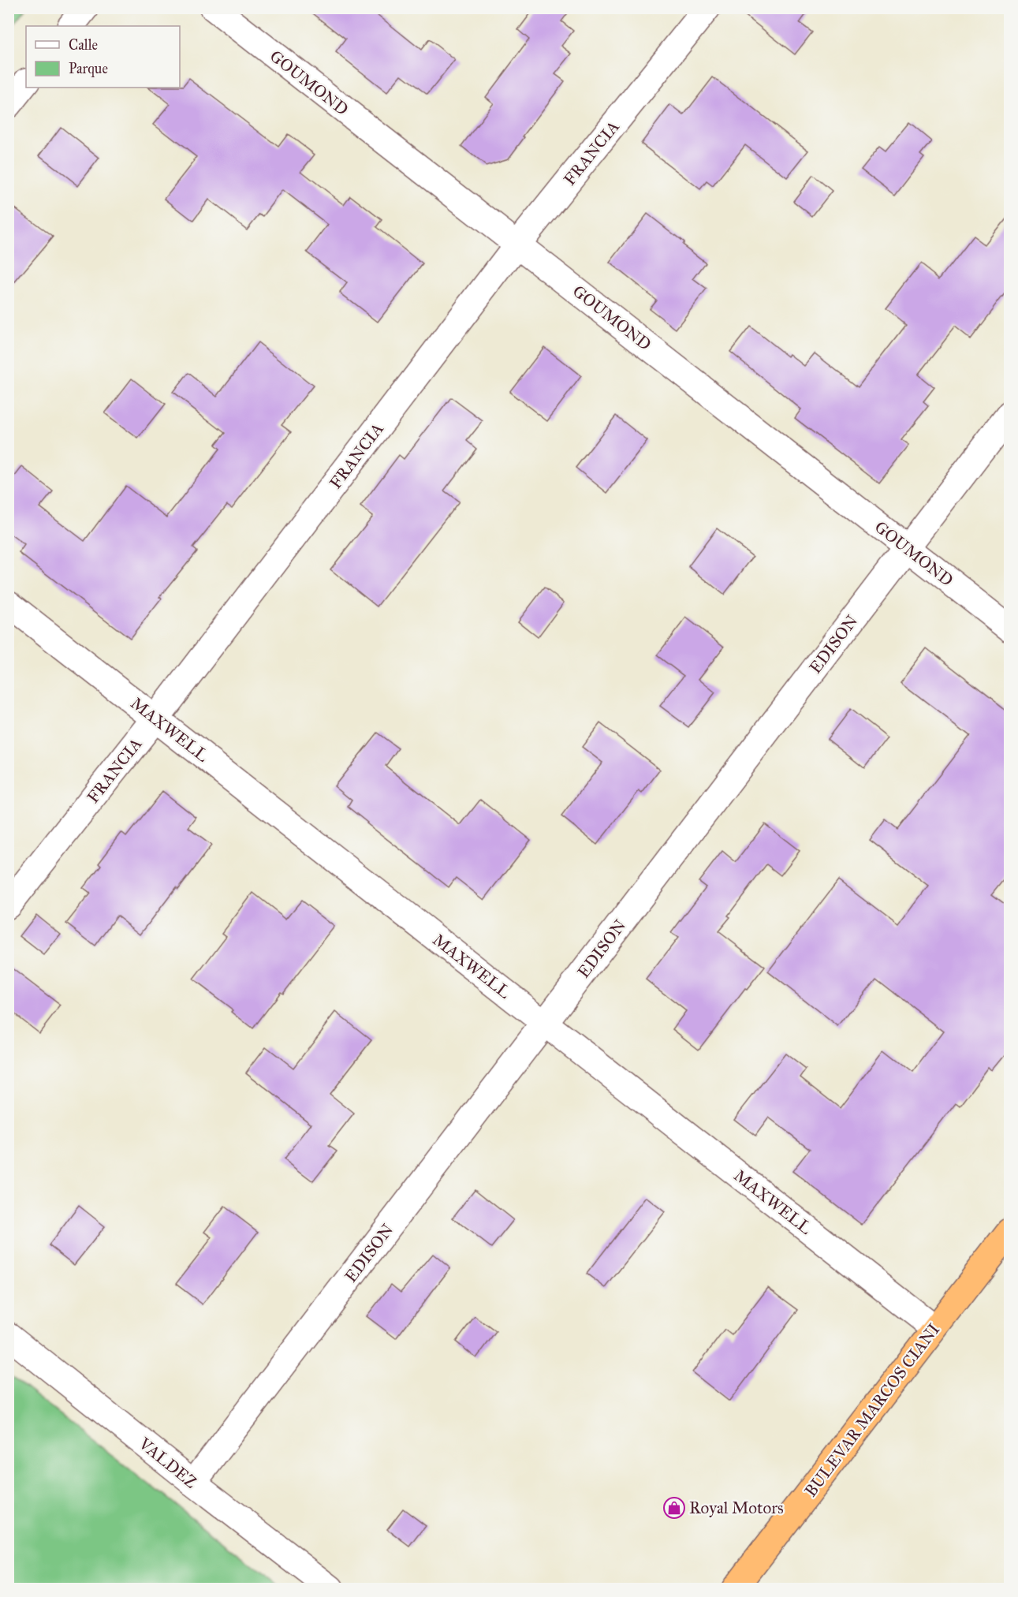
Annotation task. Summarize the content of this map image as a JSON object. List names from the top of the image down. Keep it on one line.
{"streets":{"highway":["BULEVAR MARCOS CIANI"],"street":["GOUMOND","FRANCIA","EDISON","MAXWELL","VALDEZ"]},"crossings":[["GOUMOND","FRANCIA"],["GOUMOND","EDISON"],["FRANCIA","MAXWELL"],["EDISON","MAXWELL"],["EDISON","VALDEZ"],["MAXWELL","BULEVAR MARCOS CIANI"]],"places":{"shop":["Royal Motors"]},"legend":["Calle","Parque"]}
